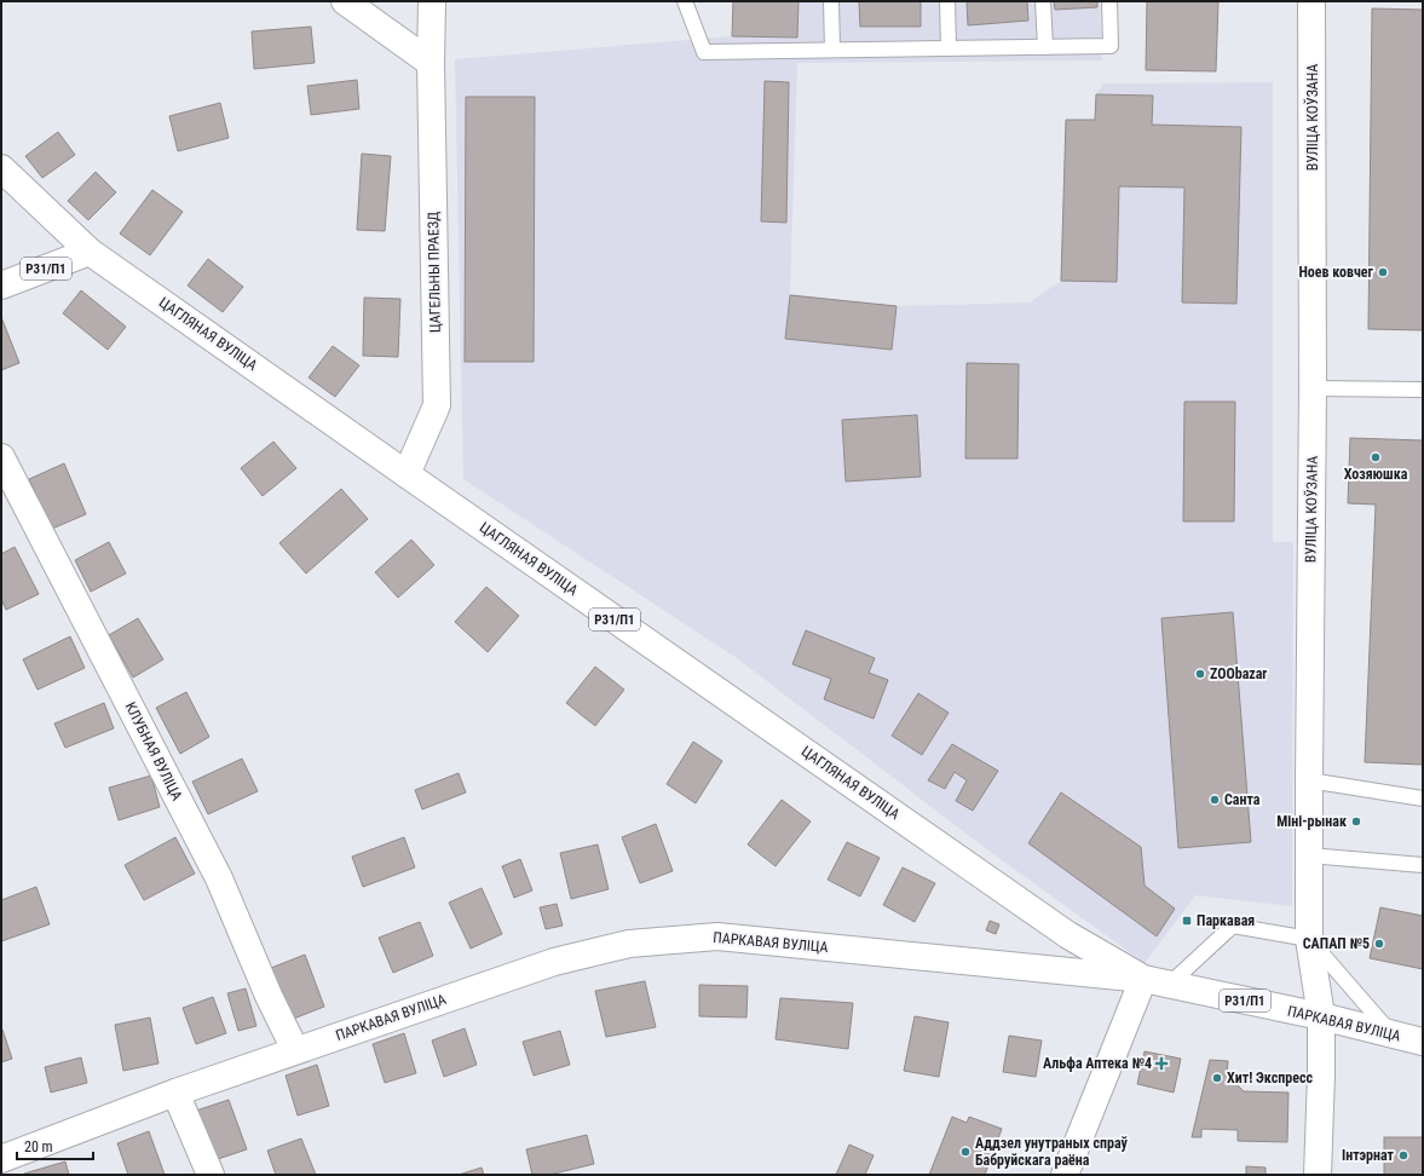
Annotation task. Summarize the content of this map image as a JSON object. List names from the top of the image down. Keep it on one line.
{"streets":{"street":["ВУЛІЦА КОЎЗАНА","Р31/П1","ЦАГЕЛЬНЫ ПРАЕЗД","ЦАГЛЯНАЯ ВУЛІЦА","КЛУБНАЯ ВУЛІЦА","ПАРКАВАЯ ВУЛІЦА"]},"crossings":[["ВУЛІЦА КОЎЗАНА","ПАРКАВАЯ ВУЛІЦА"],["Р31/П1","ЦАГЛЯНАЯ ВУЛІЦА"],["ЦАГЕЛЬНЫ ПРАЕЗД","ЦАГЛЯНАЯ ВУЛІЦА"],["ЦАГЛЯНАЯ ВУЛІЦА","ПАРКАВАЯ ВУЛІЦА"],["КЛУБНАЯ ВУЛІЦА","ПАРКАВАЯ ВУЛІЦА"]],"places":{"other":["Ноев ковчег","Хозяюшка","ZOObazar","Санта","Міні-рынак","САПАП №5","Хит! Экспресс","Аддзел унутраных спраў Бабруйскага раёна","Інтэрнат"],"transit":["Паркавая"],"health":["Альфа Аптека №4"]},"scale_bar":"20 m"}
